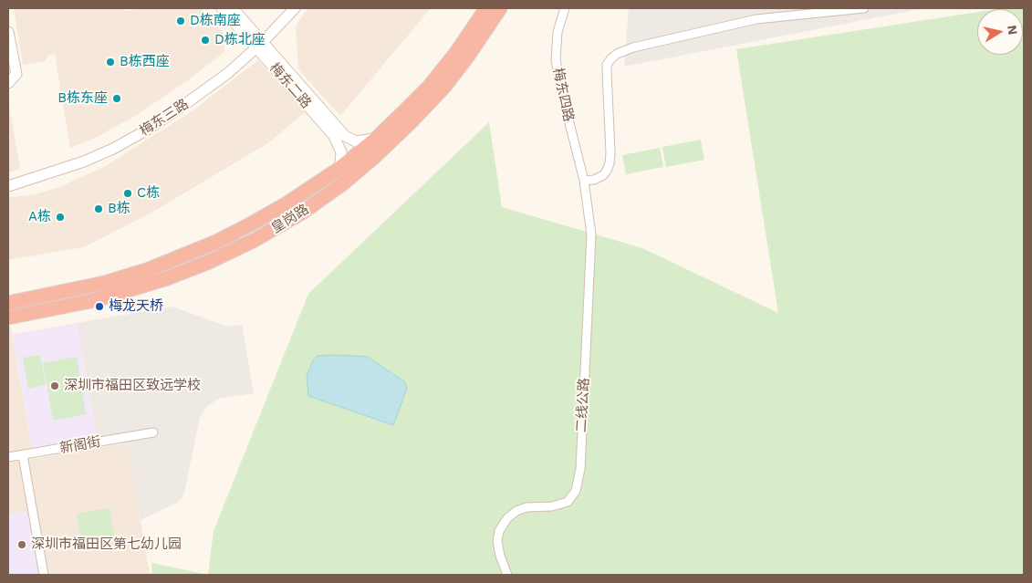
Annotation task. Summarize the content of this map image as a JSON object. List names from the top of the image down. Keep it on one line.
{"streets":{"highway":["皇岗路"],"street":["梅东二路","梅东四路","梅东三路","二线公路","新阁街"]},"crossings":[["梅东二路","梅东三路"],["梅东二路","皇岗路"],["梅东四路","二线公路"]],"places":["D栋南座","D栋北座","B栋西座","B栋东座","C栋","B栋","A栋","梅龙天桥","深圳市福田区致远学校","深圳市福田区第七幼儿园"],"north":"right"}
